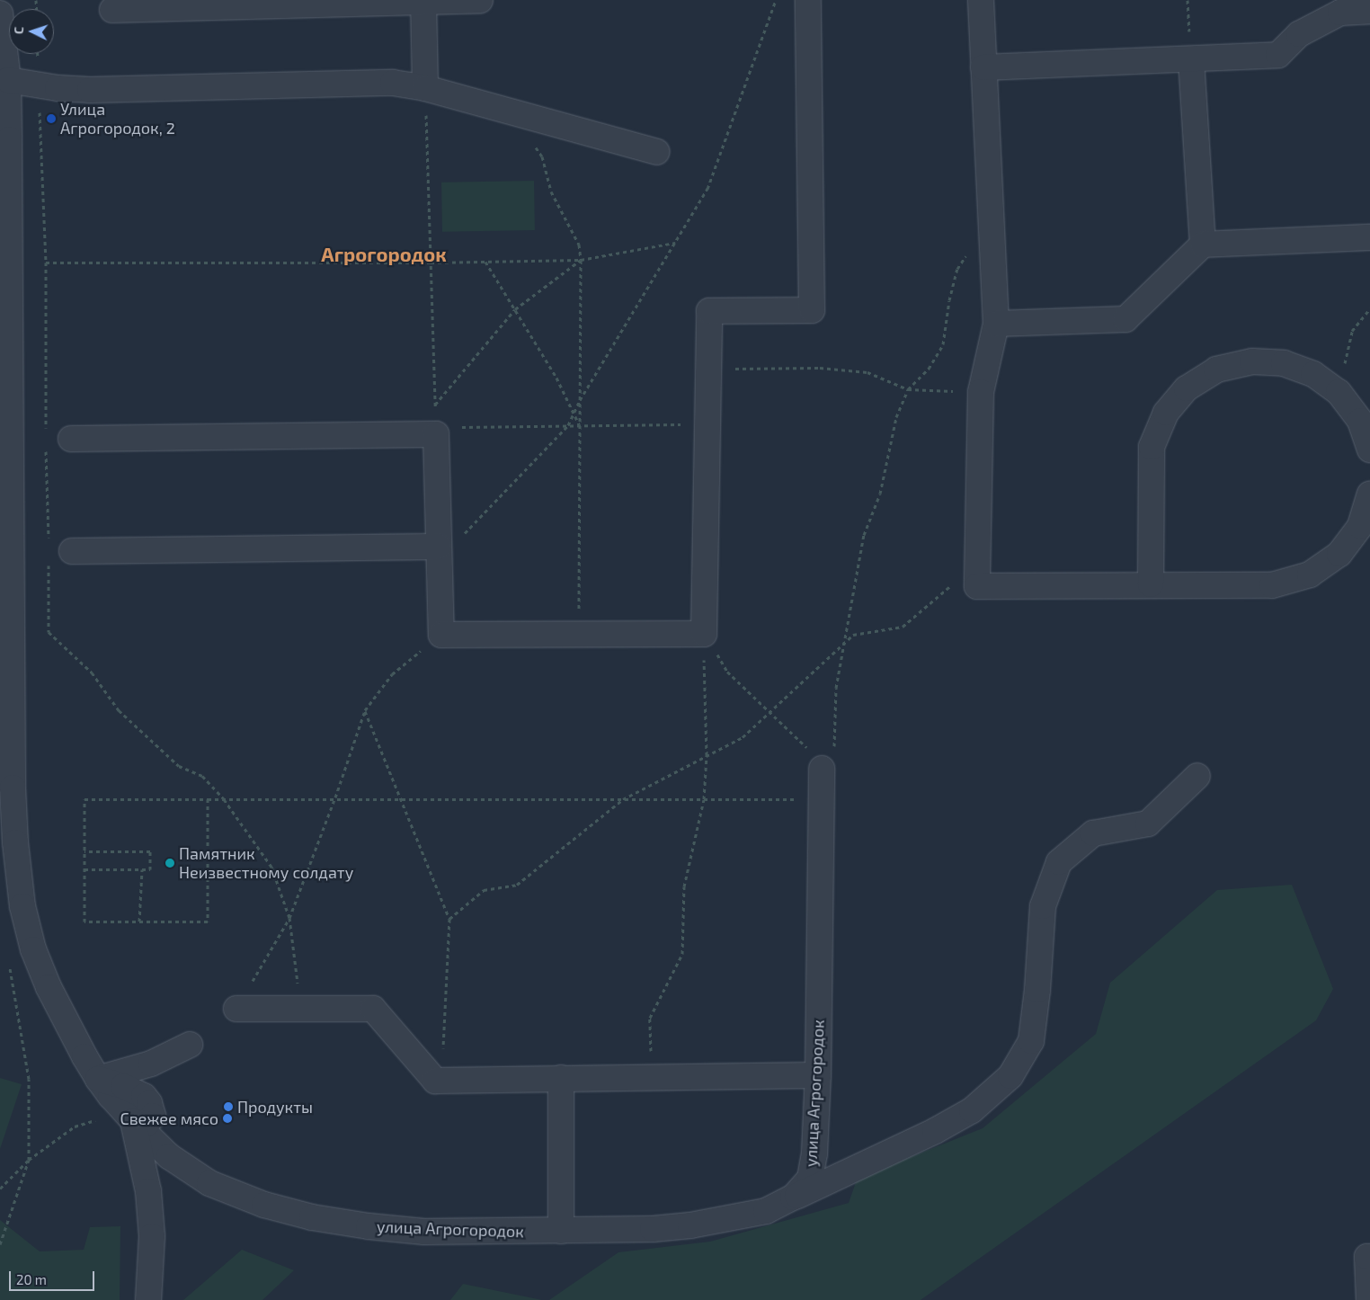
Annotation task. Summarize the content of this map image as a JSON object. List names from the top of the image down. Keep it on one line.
{"streets":{"street":["улица Агрогородок"]},"districts":["Агрогородок"],"places":["Улица Агрогородок, 2","Памятник Неизвестному солдату","Продукты","Свежее мясо"],"scale_bar":"20 m","north":"left"}
